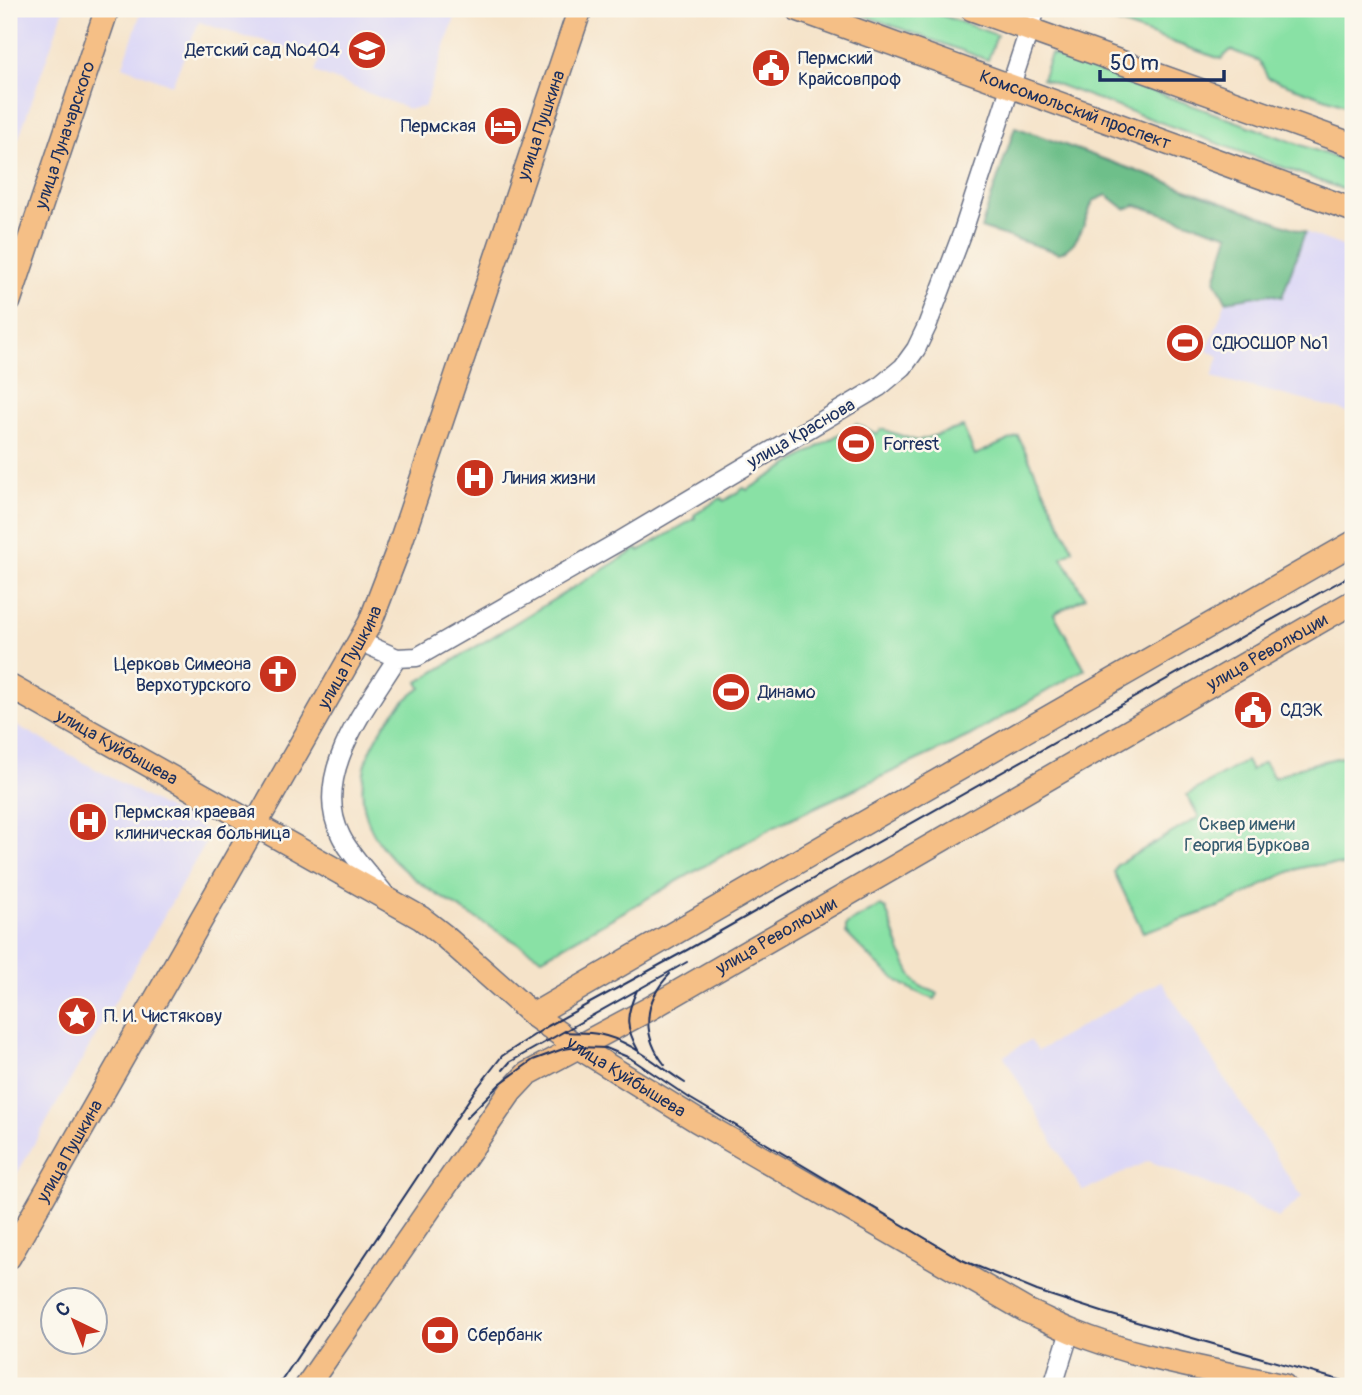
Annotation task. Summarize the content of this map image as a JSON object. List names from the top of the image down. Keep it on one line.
{"streets":{"main road":["Комсомольский проспект","улица Пушкина","улица Луначарского","улица Революции","улица Куйбышева"],"street":["улица Краснова"]},"crossings":[["Комсомольский проспект","улица Краснова"],["улица Пушкина","улица Куйбышева"],["улица Революции","улица Куйбышева"]],"parks":["Сквер имени Георгия Буркова"],"places":{"school or university":["Детский сад №404"],"public building":["Пермский Крайсовпроф","СДЭК"],"hotel":["Пермская"],"sports":["СДЮСШОР №1","Forrest","Динамо"],"hospital":["Линия жизни","Пермская краевая клиническая больница"],"church":["Церковь Симеона Верхотурского"],"place":["П. И. Чистякову"],"bank":["Сбербанк"]},"scale_bar":"50 m","north":"top left"}
